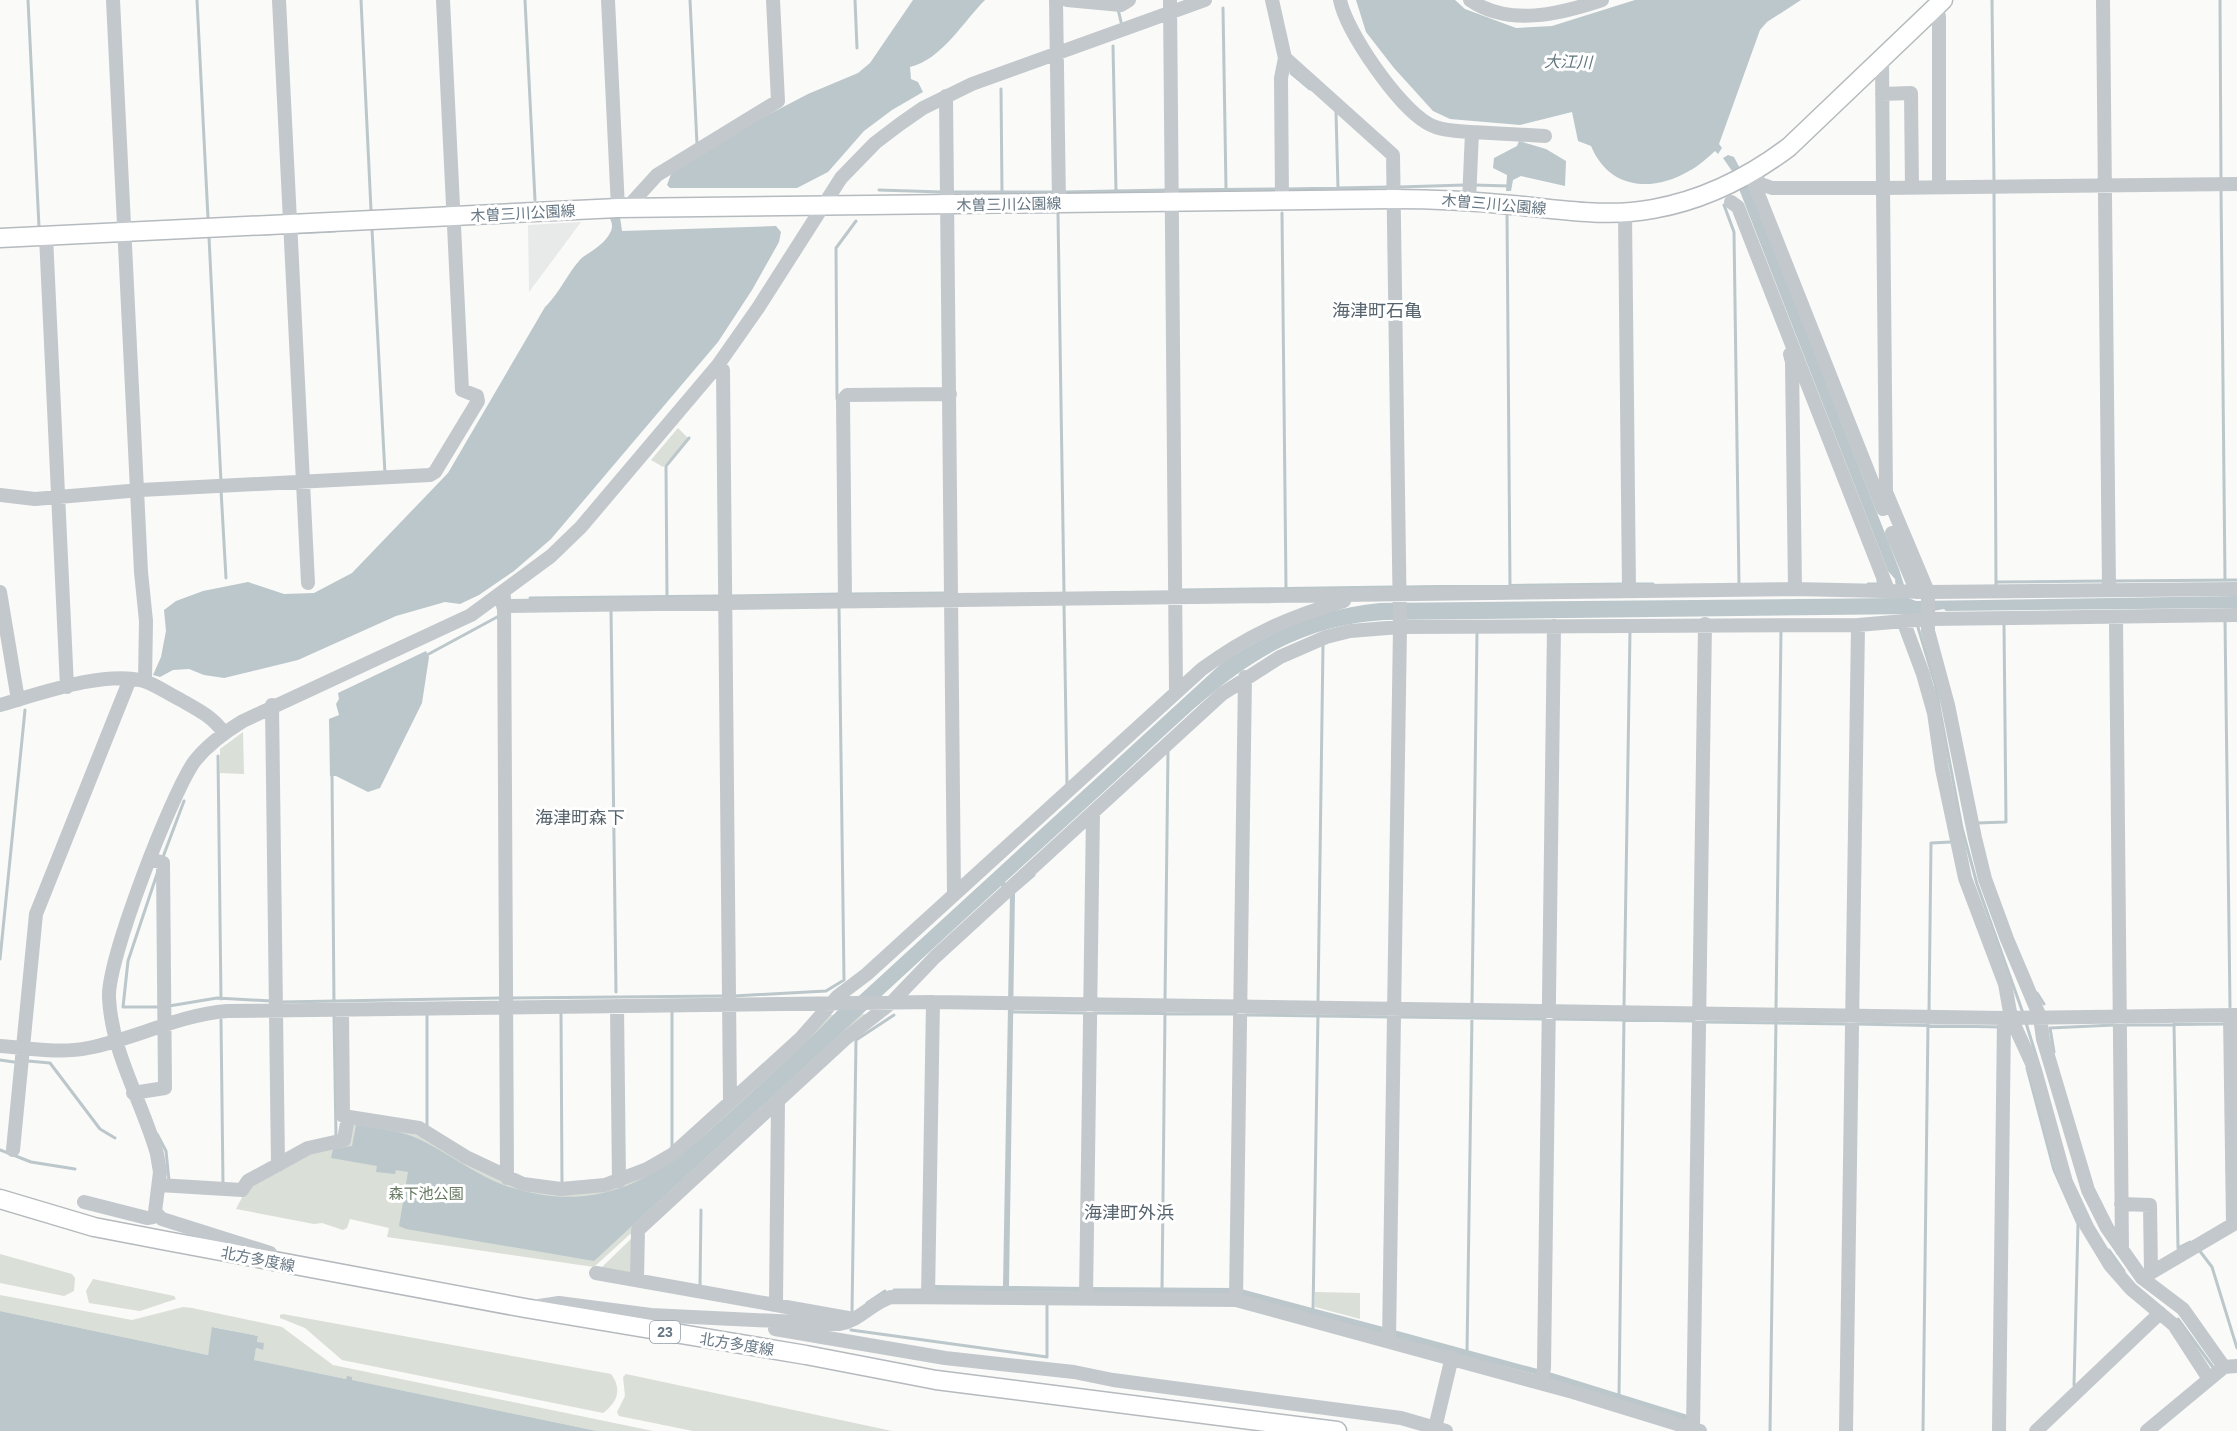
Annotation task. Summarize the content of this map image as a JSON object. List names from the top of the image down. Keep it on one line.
{"streets":{"main road":["木曽三川公園線","北方多度線","23"]},"districts":["海津町石亀","海津町森下","海津町外浜"],"water":["大江川"],"parks":["森下池公園"]}
